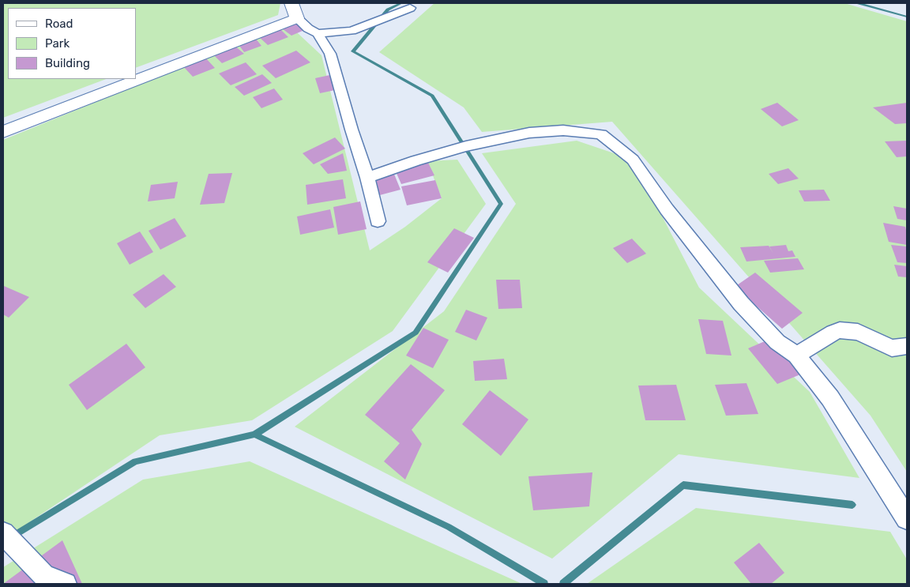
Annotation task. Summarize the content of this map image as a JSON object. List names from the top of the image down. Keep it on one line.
{"legend":["Road","Park","Building"]}
